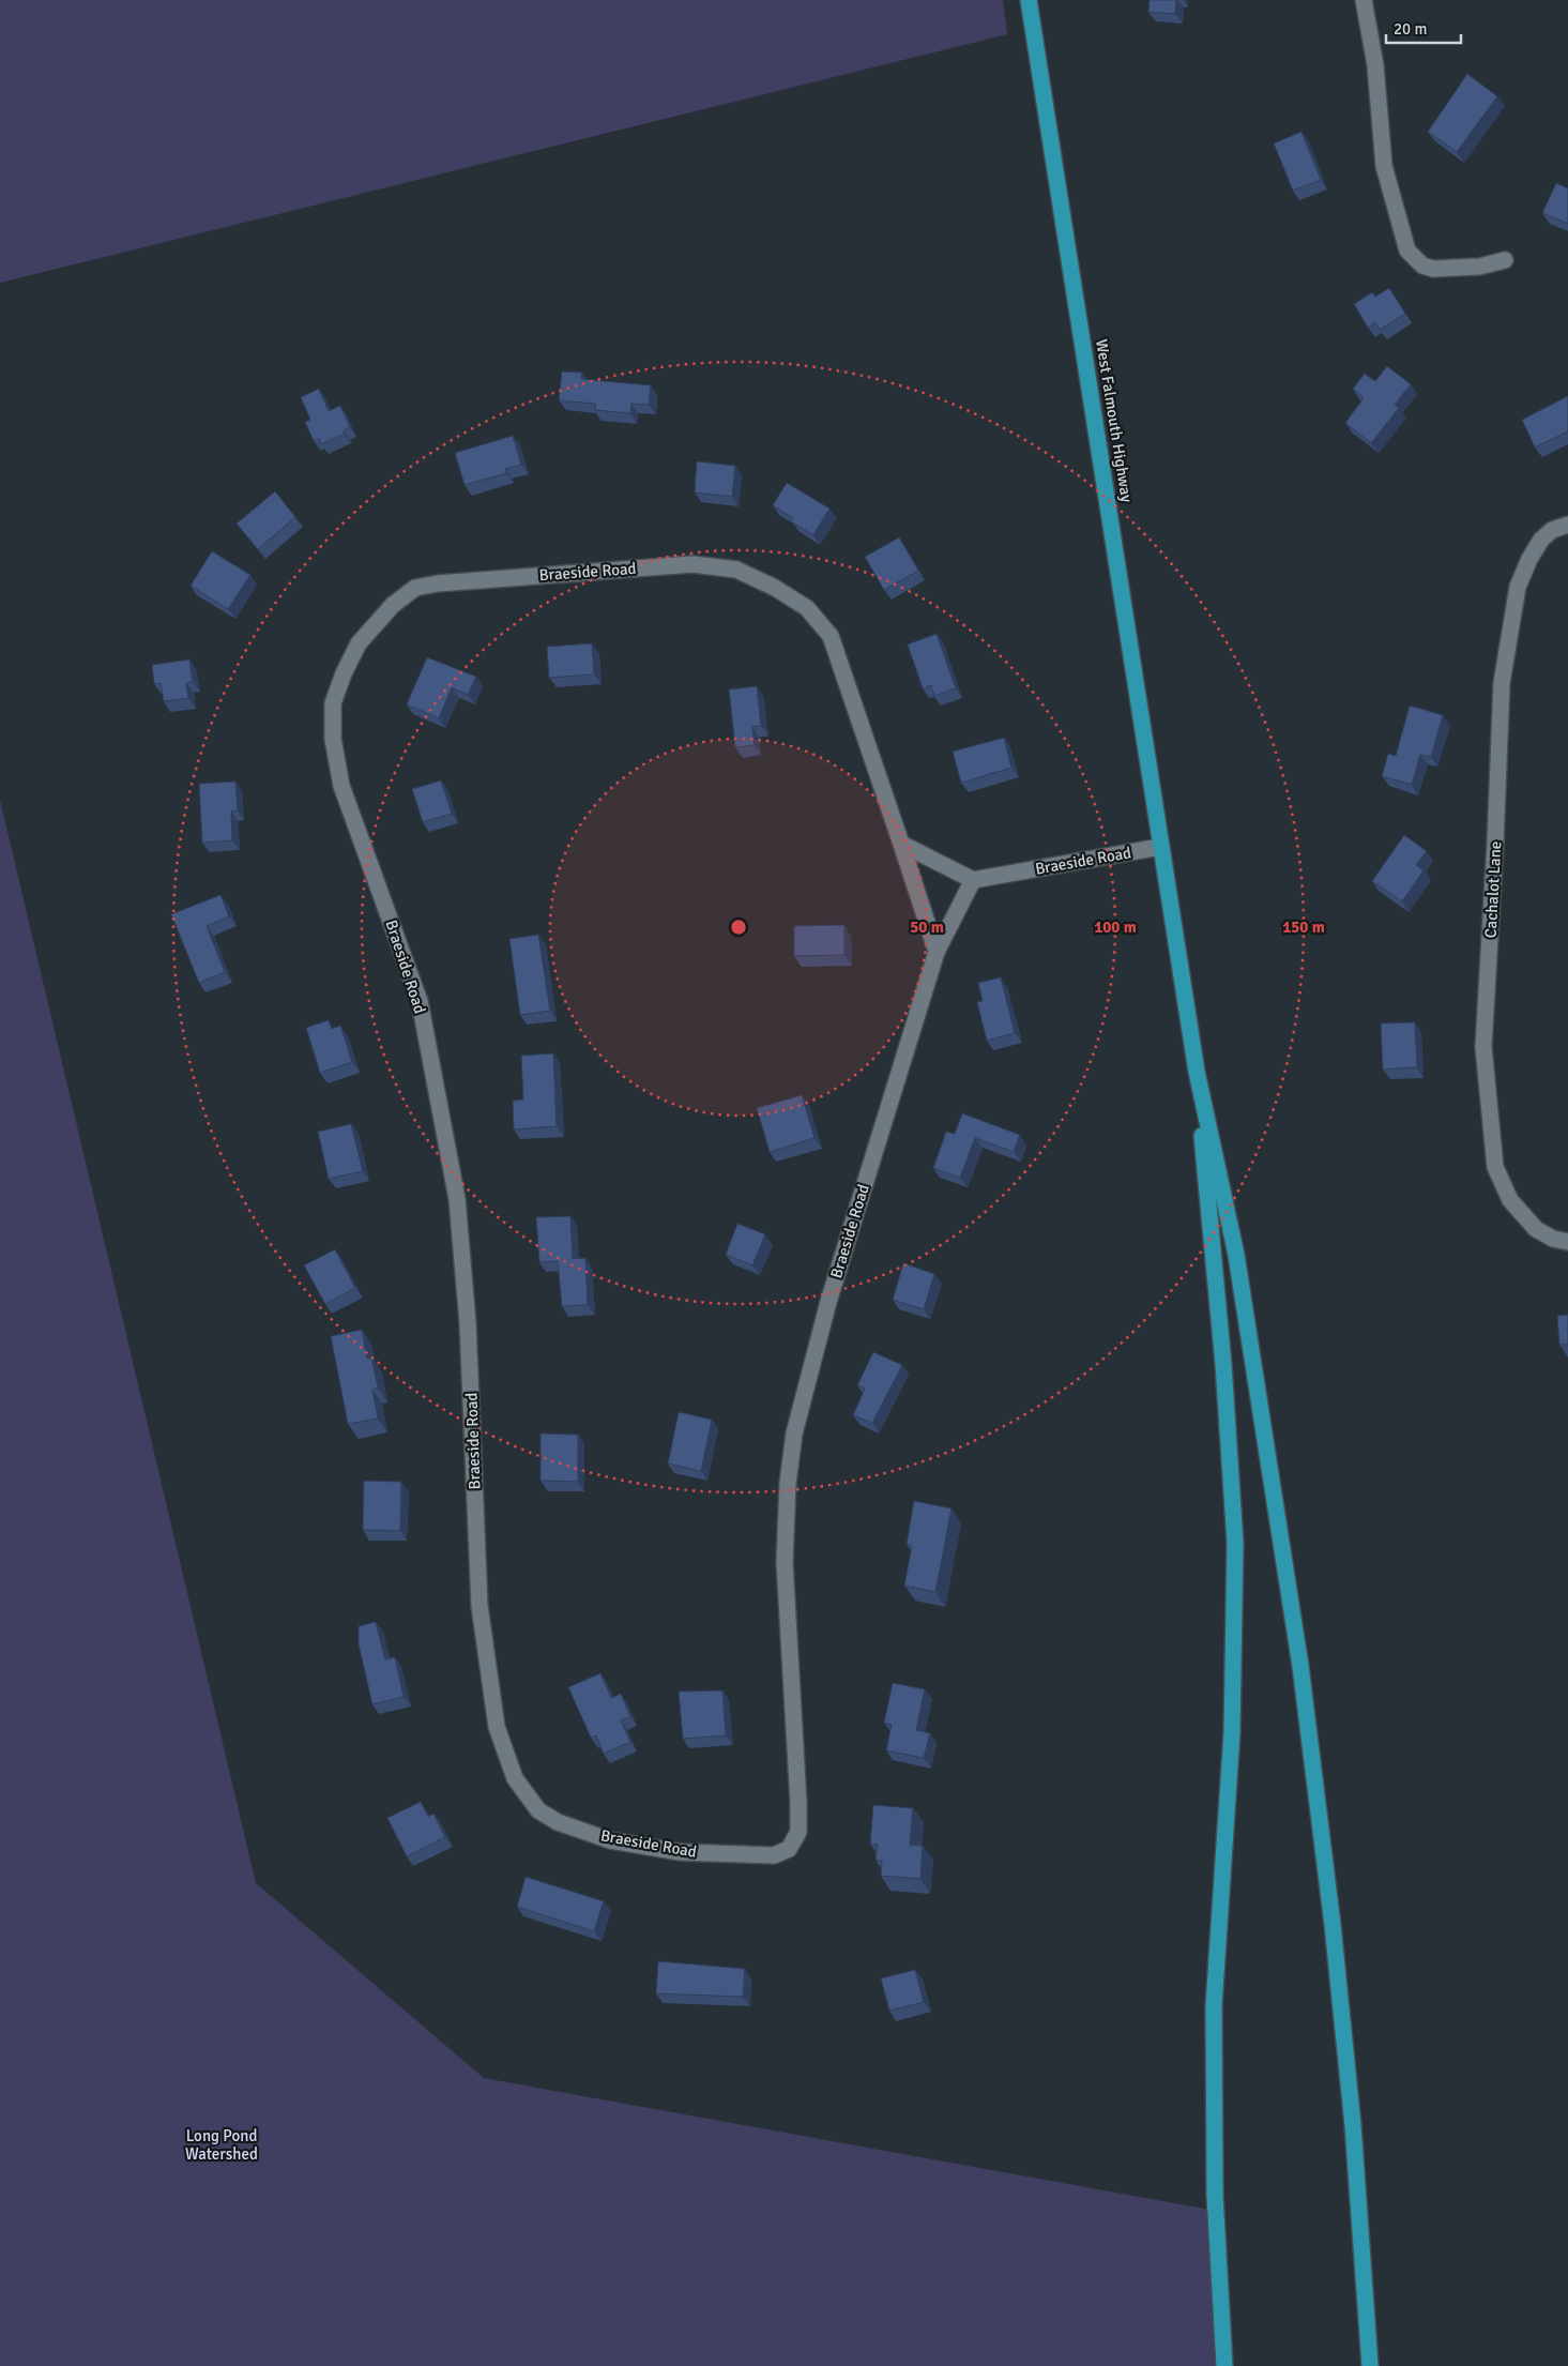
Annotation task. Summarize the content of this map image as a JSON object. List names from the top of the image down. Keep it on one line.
{"streets":{"highway":["West Falmouth Highway"],"street":["Braeside Road","Cachalot Lane"]},"crossings":[["West Falmouth Highway","Braeside Road"]],"parks":["Long Pond Watershed"],"scale_bar":"20 m","rings":["50 m","100 m","150 m"]}
